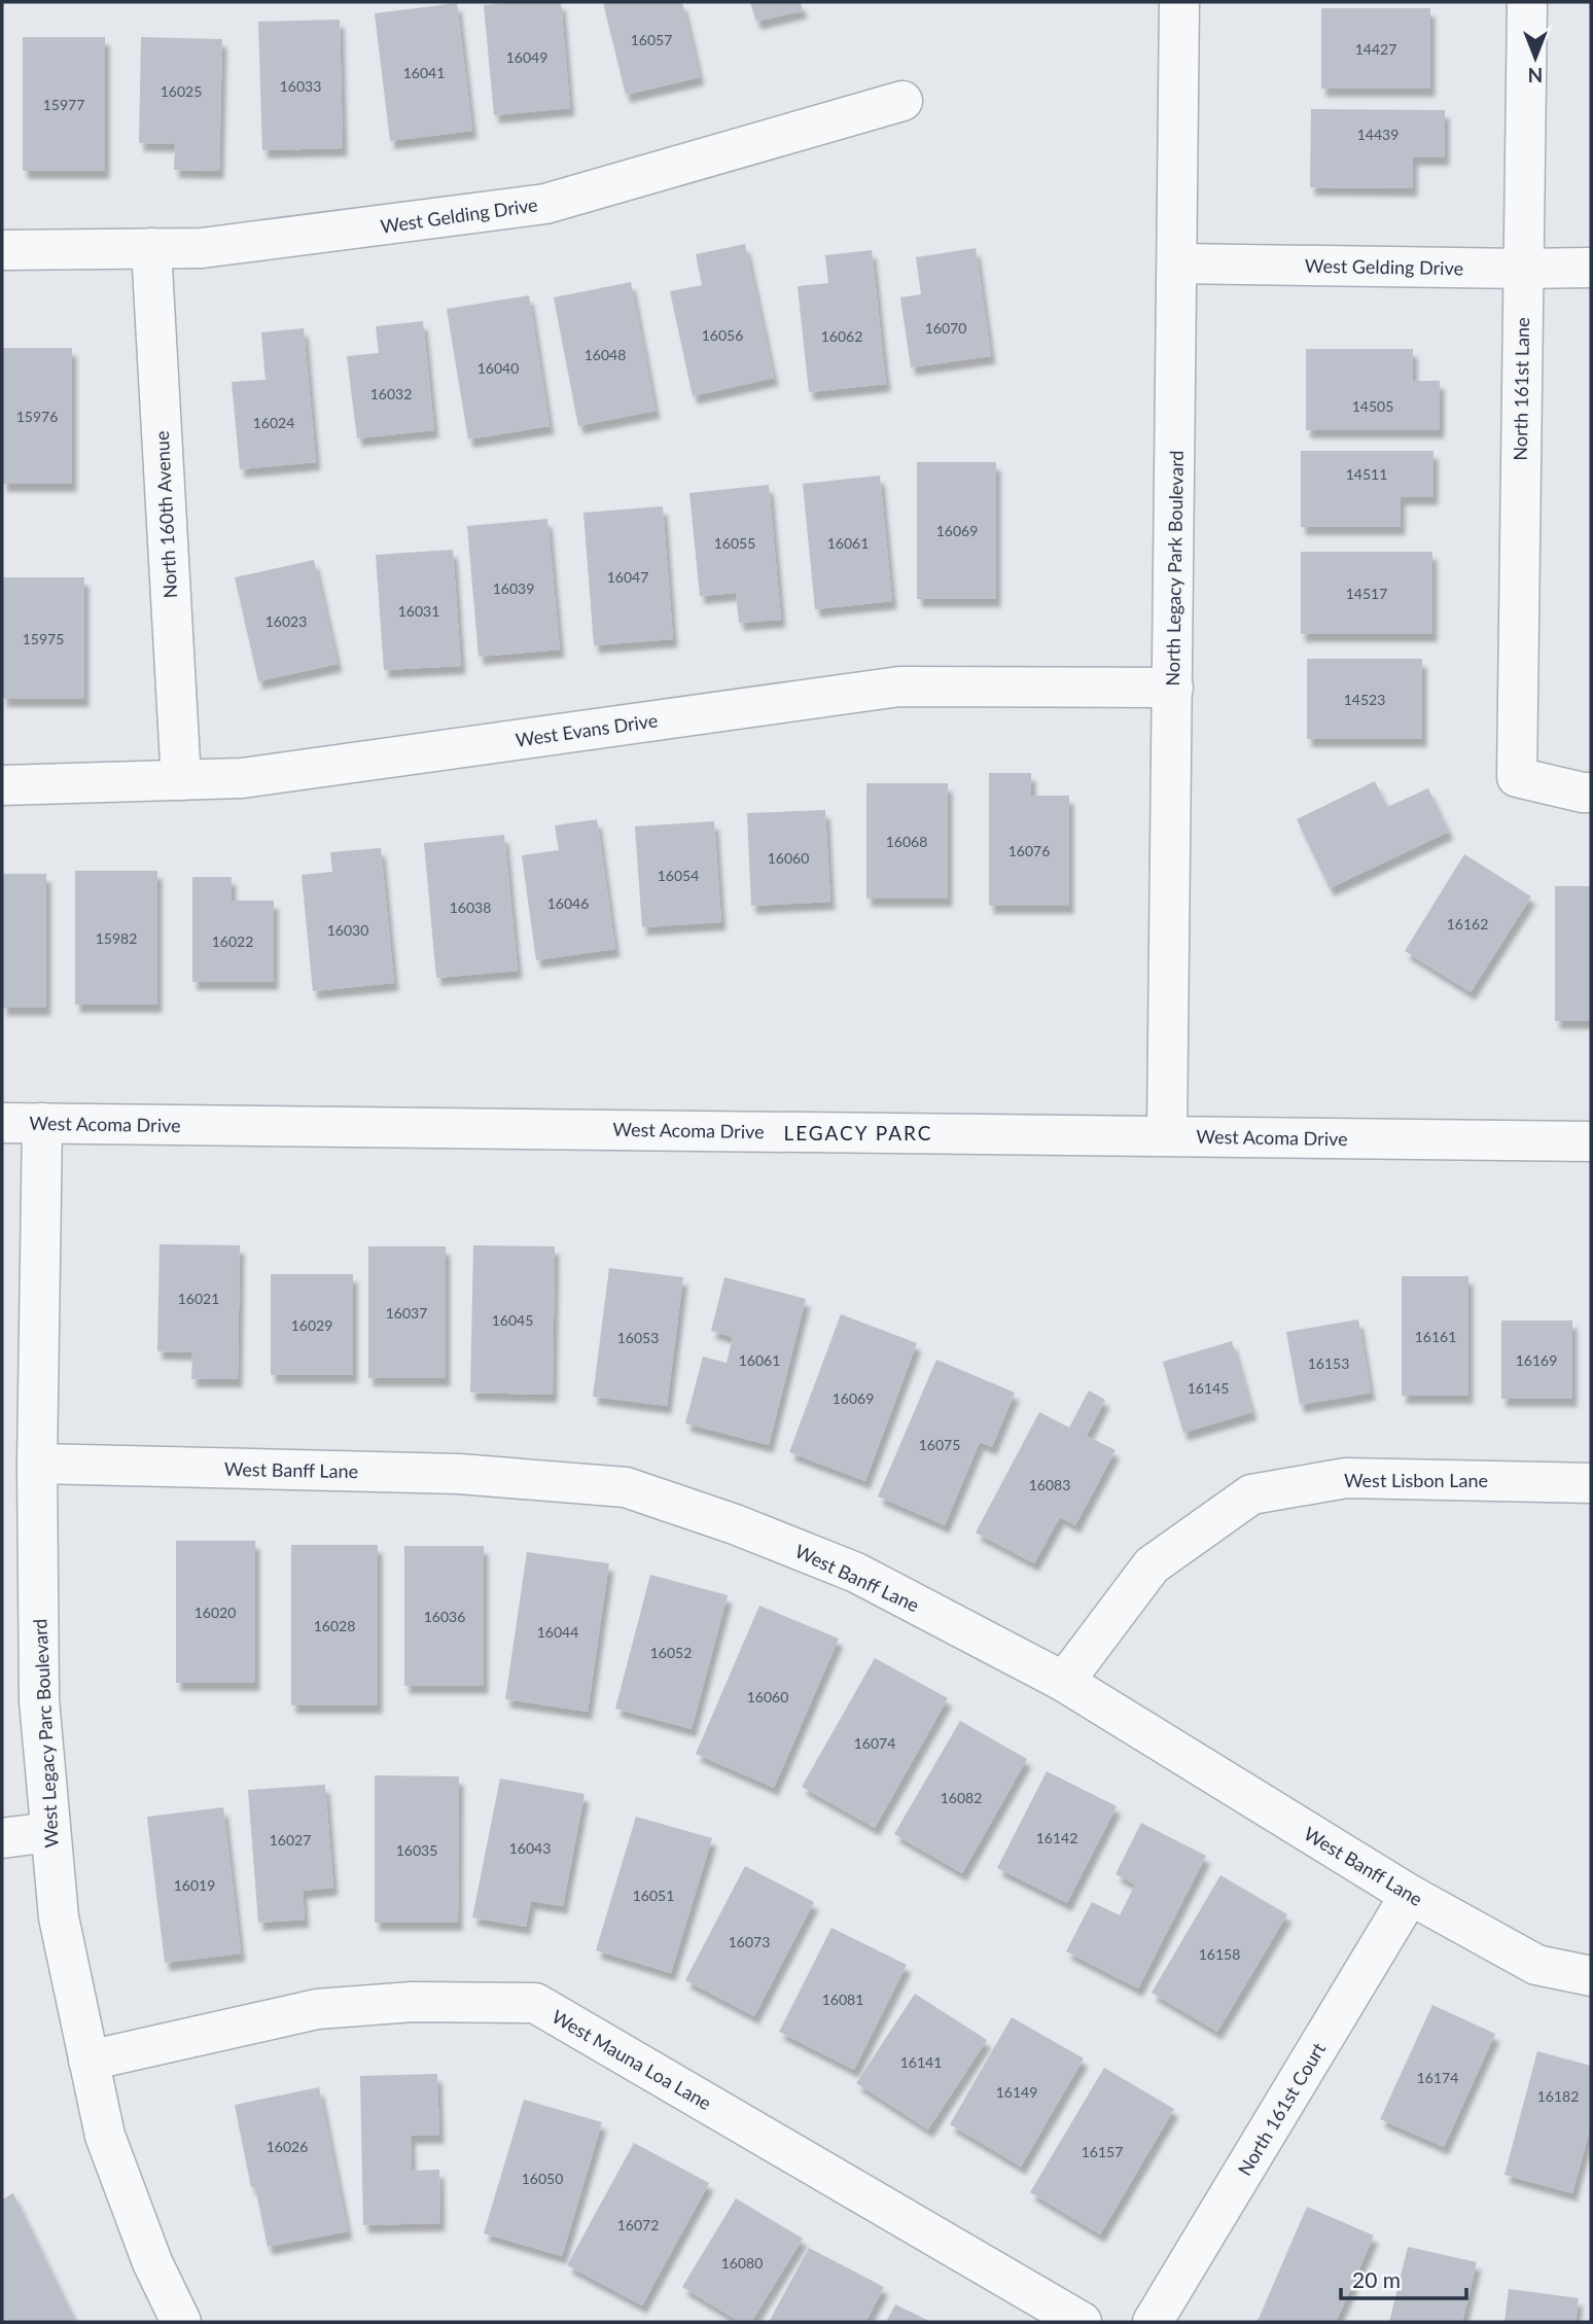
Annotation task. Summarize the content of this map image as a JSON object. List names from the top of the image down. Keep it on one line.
{"streets":{"street":["West Gelding Drive","North 161st Lane","North 160th Avenue","North Legacy Park Boulevard","West Evans Drive","West Acoma Drive","West Banff Lane","West Lisbon Lane","West Legacy Parc Boulevard","West Mauna Loa Lane","North 161st Court"]},"crossings":[["West Gelding Drive","North 161st Lane"],["West Gelding Drive","North 160th Avenue"],["West Gelding Drive","North Legacy Park Boulevard"],["North 160th Avenue","West Evans Drive"],["North Legacy Park Boulevard","West Evans Drive"],["North Legacy Park Boulevard","West Acoma Drive"],["West Acoma Drive","West Legacy Parc Boulevard"],["West Banff Lane","West Lisbon Lane"],["West Banff Lane","West Legacy Parc Boulevard"],["West Banff Lane","North 161st Court"],["West Legacy Parc Boulevard","West Mauna Loa Lane"]],"districts":["LEGACY PARC"],"house_numbers":["16057","14427","16049","16041","16033","16025","15977","14439","16070","16056","16062","16048","16040","16032","14505","15976","16024","14511","16069","16055","16061","16047","16039","14517","16031","16023","15975","14523","16068","16076","16060","16054","16046","16038","16162","16030","15982","16022","16021","16037","16045","16029","16161","16053","16061","16169","16153","16145","16069","16075","16083","16020","16036","16028","16044","16052","16060","16074","16082","16142","16027","16043","16035","16019","16051","16073","16158","16081","16141","16174","16149","16182","16026","16157","16050","16072","16080"],"scale_bar":"20 m","north":"bottom"}
